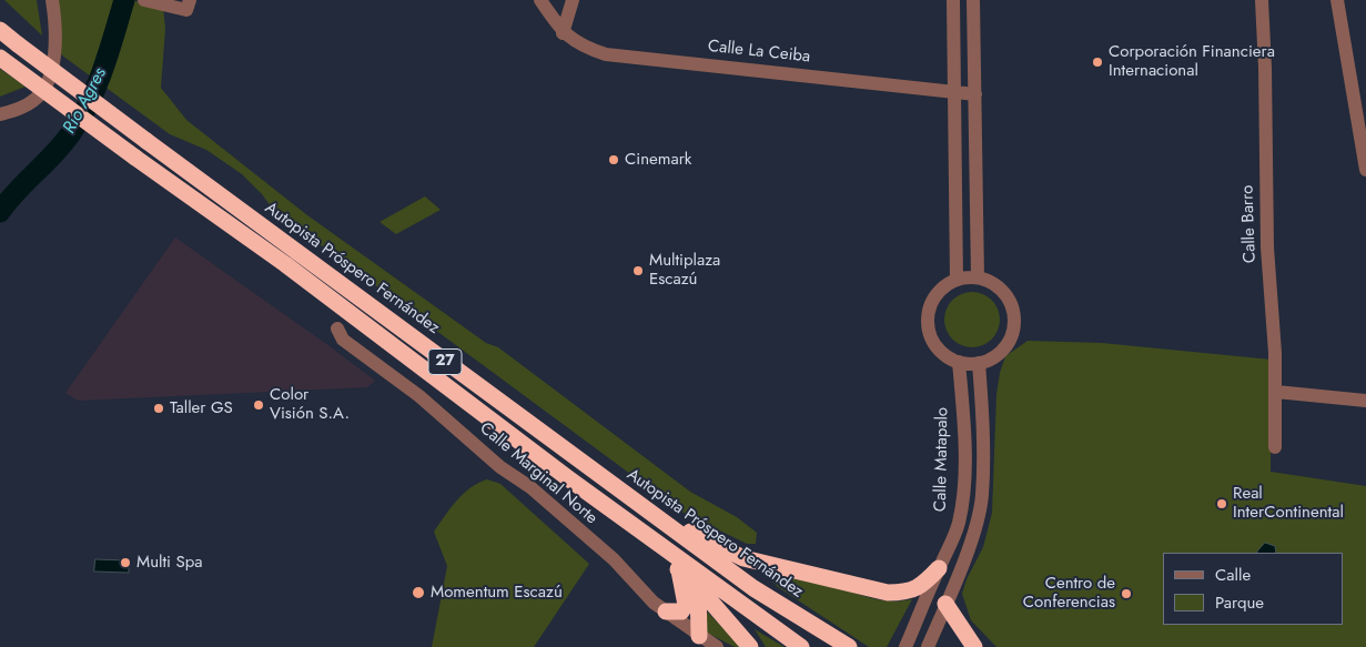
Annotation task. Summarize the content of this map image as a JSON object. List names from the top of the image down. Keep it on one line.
{"streets":{"highway":["Autopista Próspero Fernández","27"],"street":["Calle La Ceiba","Calle Barro","Calle Matapalo","Calle Marginal Norte"]},"water":["Río Agres"],"places":["Corporación Financiera Internacional","Cinemark","Multiplaza Escazú","Color Visión S.A.","Taller GS","Real InterContinental","Multi Spa","Momentum Escazú","Centro de Conferencias"],"legend":["Calle","Parque"]}
